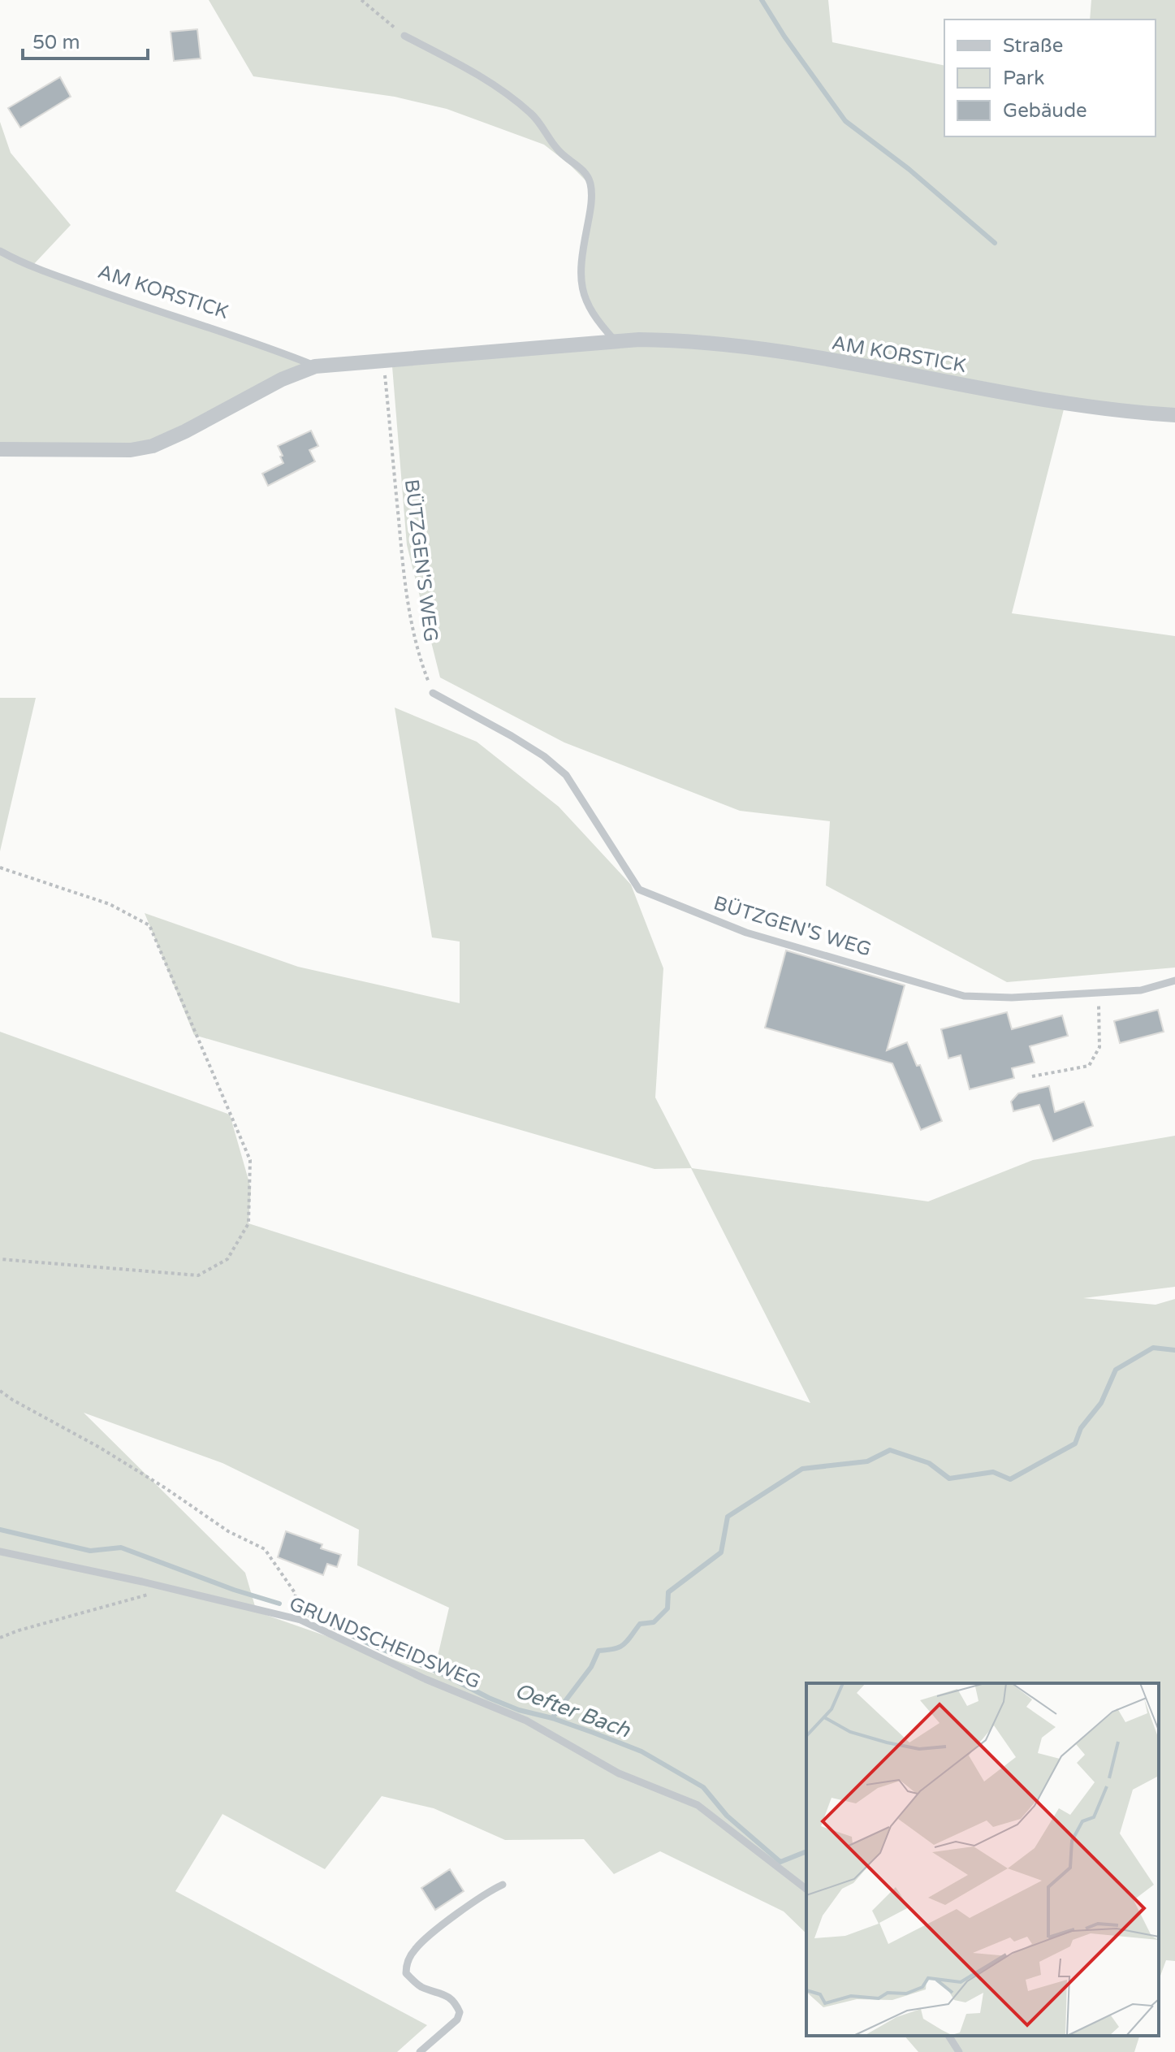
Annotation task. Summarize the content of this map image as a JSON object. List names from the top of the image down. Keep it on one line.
{"streets":{"street":["AM KORSTICK"],"lane":["BÜTZGEN'S WEG","GRUNDSCHEIDSWEG"]},"crossings":[["AM KORSTICK","BÜTZGEN'S WEG"]],"water":["Oefter Bach"],"legend":["Straße","Park","Gebäude"],"scale_bar":"50 m"}
